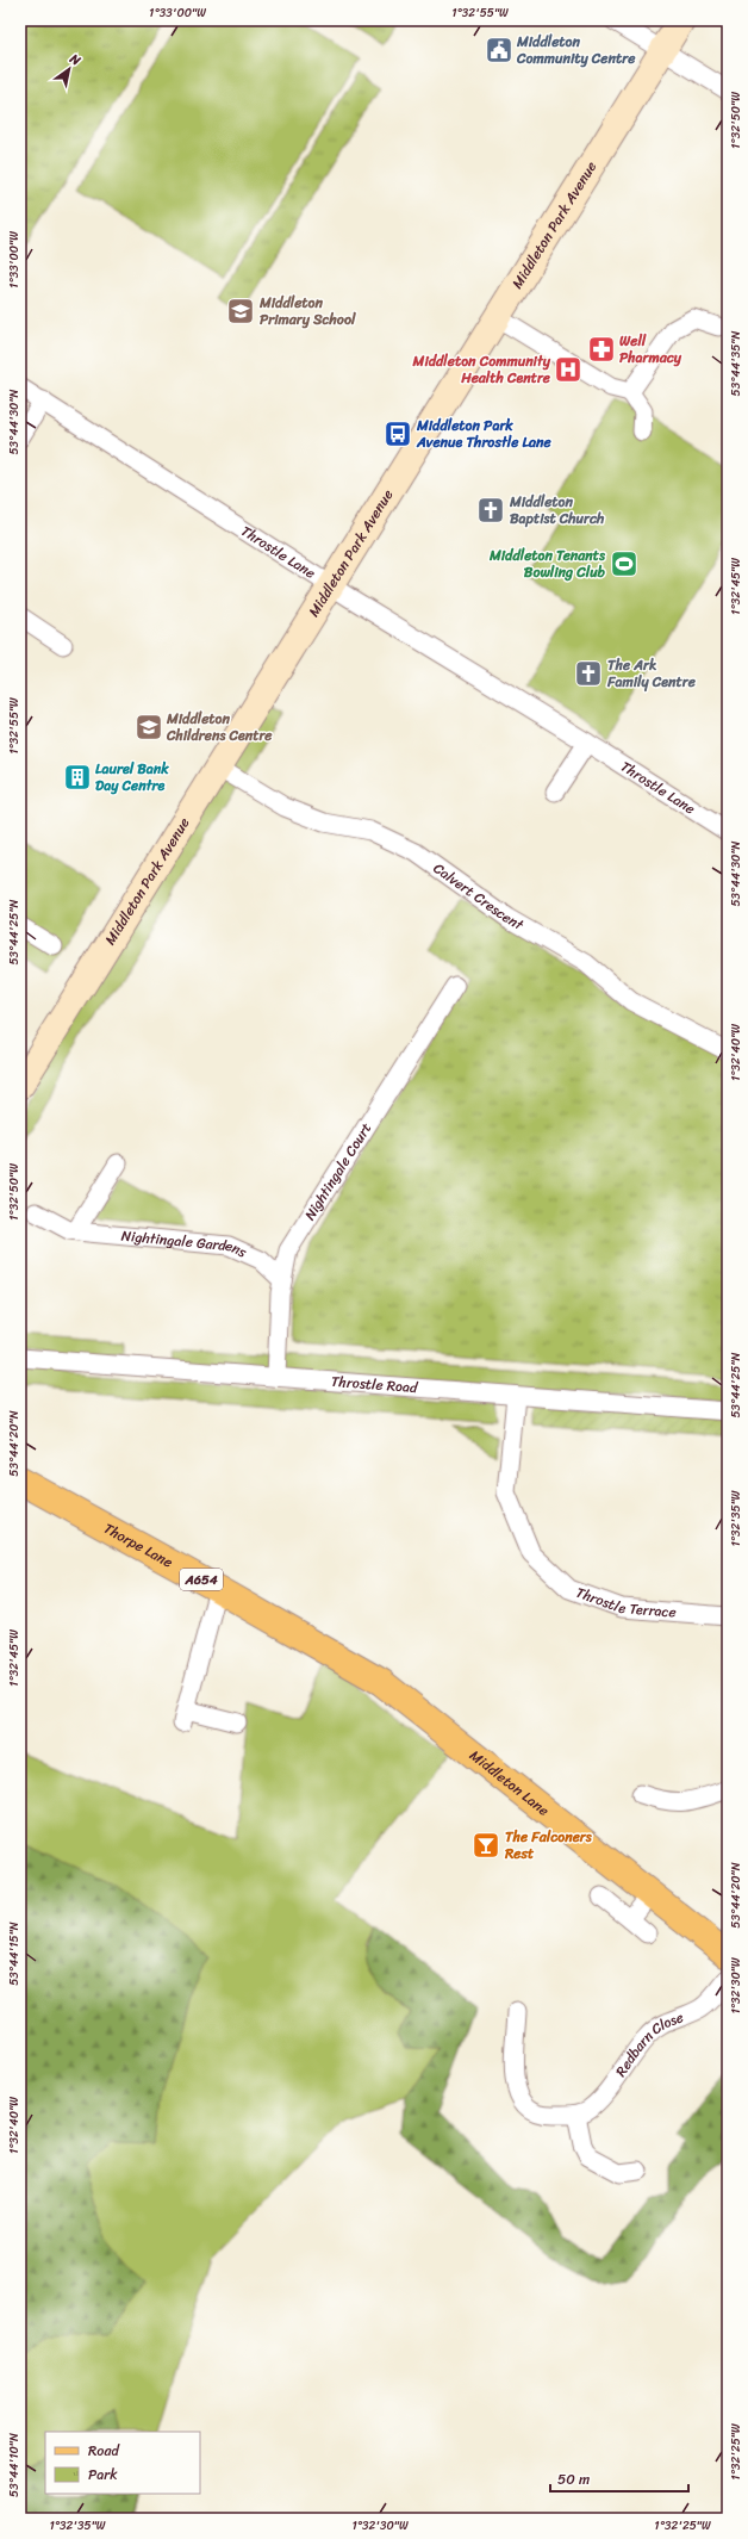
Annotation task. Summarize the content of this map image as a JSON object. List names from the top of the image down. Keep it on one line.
{"streets":{"main road":["Thorpe Lane","A654","Middleton Lane"],"street":["Middleton Park Avenue","Throstle Lane","Calvert Crescent","Nightingale Court","Nightingale Gardens","Throstle Road","Throstle Terrace","Redbarn Close"]},"crossings":[["Middleton Park Avenue","Throstle Lane"],["Middleton Park Avenue","Calvert Crescent"],["Nightingale Court","Nightingale Gardens"],["Nightingale Court","Throstle Road"],["Throstle Road","Throstle Terrace"],["Thorpe Lane","Middleton Lane"]],"places":{"public building":["Middleton Community Centre"],"school or university":["Middleton Primary School","Middleton Childrens Centre"],"pharmacy":["Well Pharmacy"],"hospital":["Middleton Community Health Centre"],"bus stop":["Middleton Park Avenue Throstle Lane"],"church":["Middleton Baptist Church","The Ark Family Centre"],"sports":["Middleton Tenants Bowling Club"],"building":["Laurel Bank Day Centre"],"bar":["The Falconers Rest"]},"legend":["Road","Park"],"scale_bar":"50 m","north":"top right","coordinates":["1°33'00\"W","1°32'55\"W","1°32'50\"W","53°44'35\"N","53°44'30\"N","1°32'45\"W","53°44'25\"N","1°32'40\"W","53°44'20\"N","1°32'35\"W","53°44'15\"N","1°32'30\"W","1°32'25\"W","53°44'10\"N"]}
